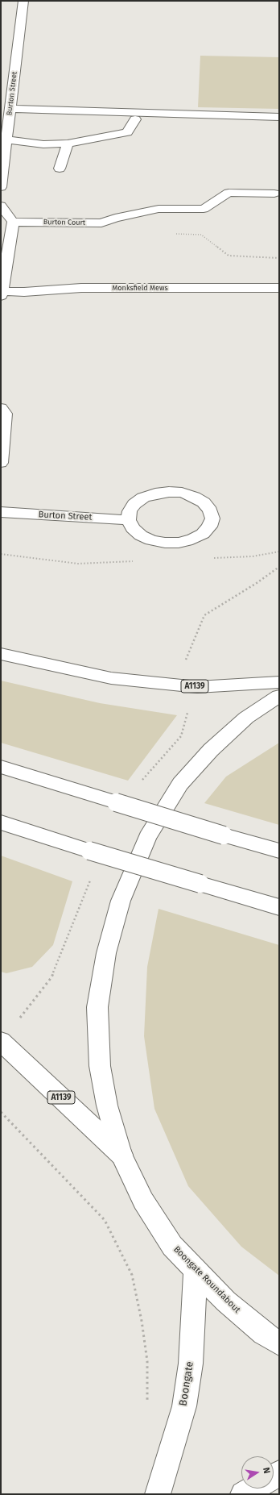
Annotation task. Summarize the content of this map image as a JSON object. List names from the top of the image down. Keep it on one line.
{"streets":{"main road":["Burton Street","Burton Court","Monksfield Mews","A1139","Boongate Roundabout","Boongate"]},"crossings":[["A1139","Boongate Roundabout"],["Boongate Roundabout","Boongate"]],"north":"right"}
